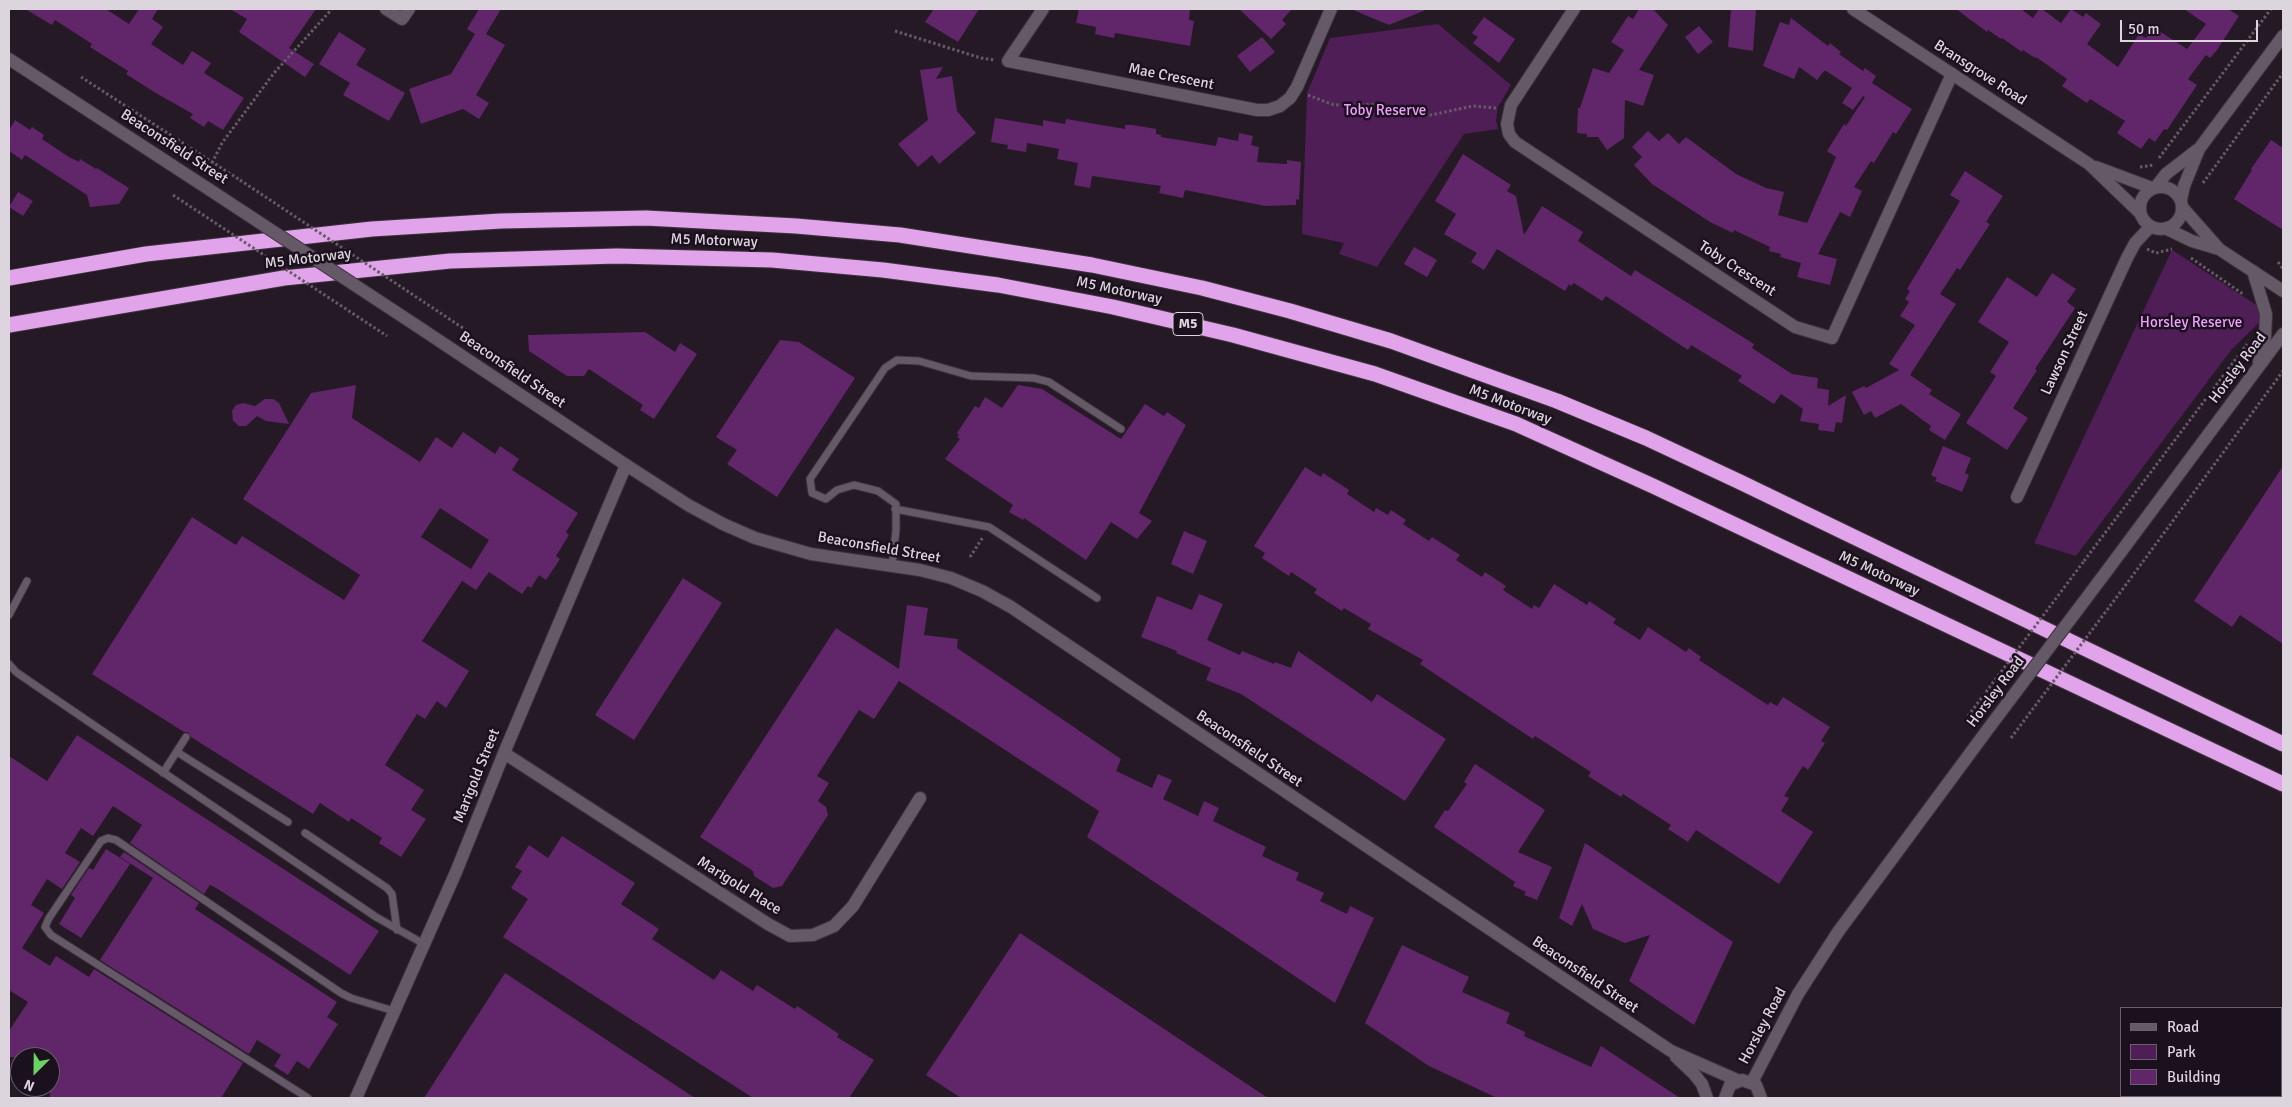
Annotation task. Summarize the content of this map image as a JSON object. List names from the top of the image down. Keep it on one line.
{"streets":{"highway":["M5 Motorway","M5"],"main road":["Bransgrove Road","Mae Crescent","Beaconsfield Street","Toby Crescent","Lawson Street","Horsley Road","Marigold Street","Marigold Place"]},"crossings":[["Bransgrove Road","Toby Crescent"],["Bransgrove Road","Lawson Street"],["Beaconsfield Street","Horsley Road"],["Beaconsfield Street","Marigold Street"],["Marigold Street","Marigold Place"]],"parks":["Toby Reserve","Horsley Reserve"],"legend":["Road","Park","Building"],"scale_bar":"50 m","north":"bottom left"}
